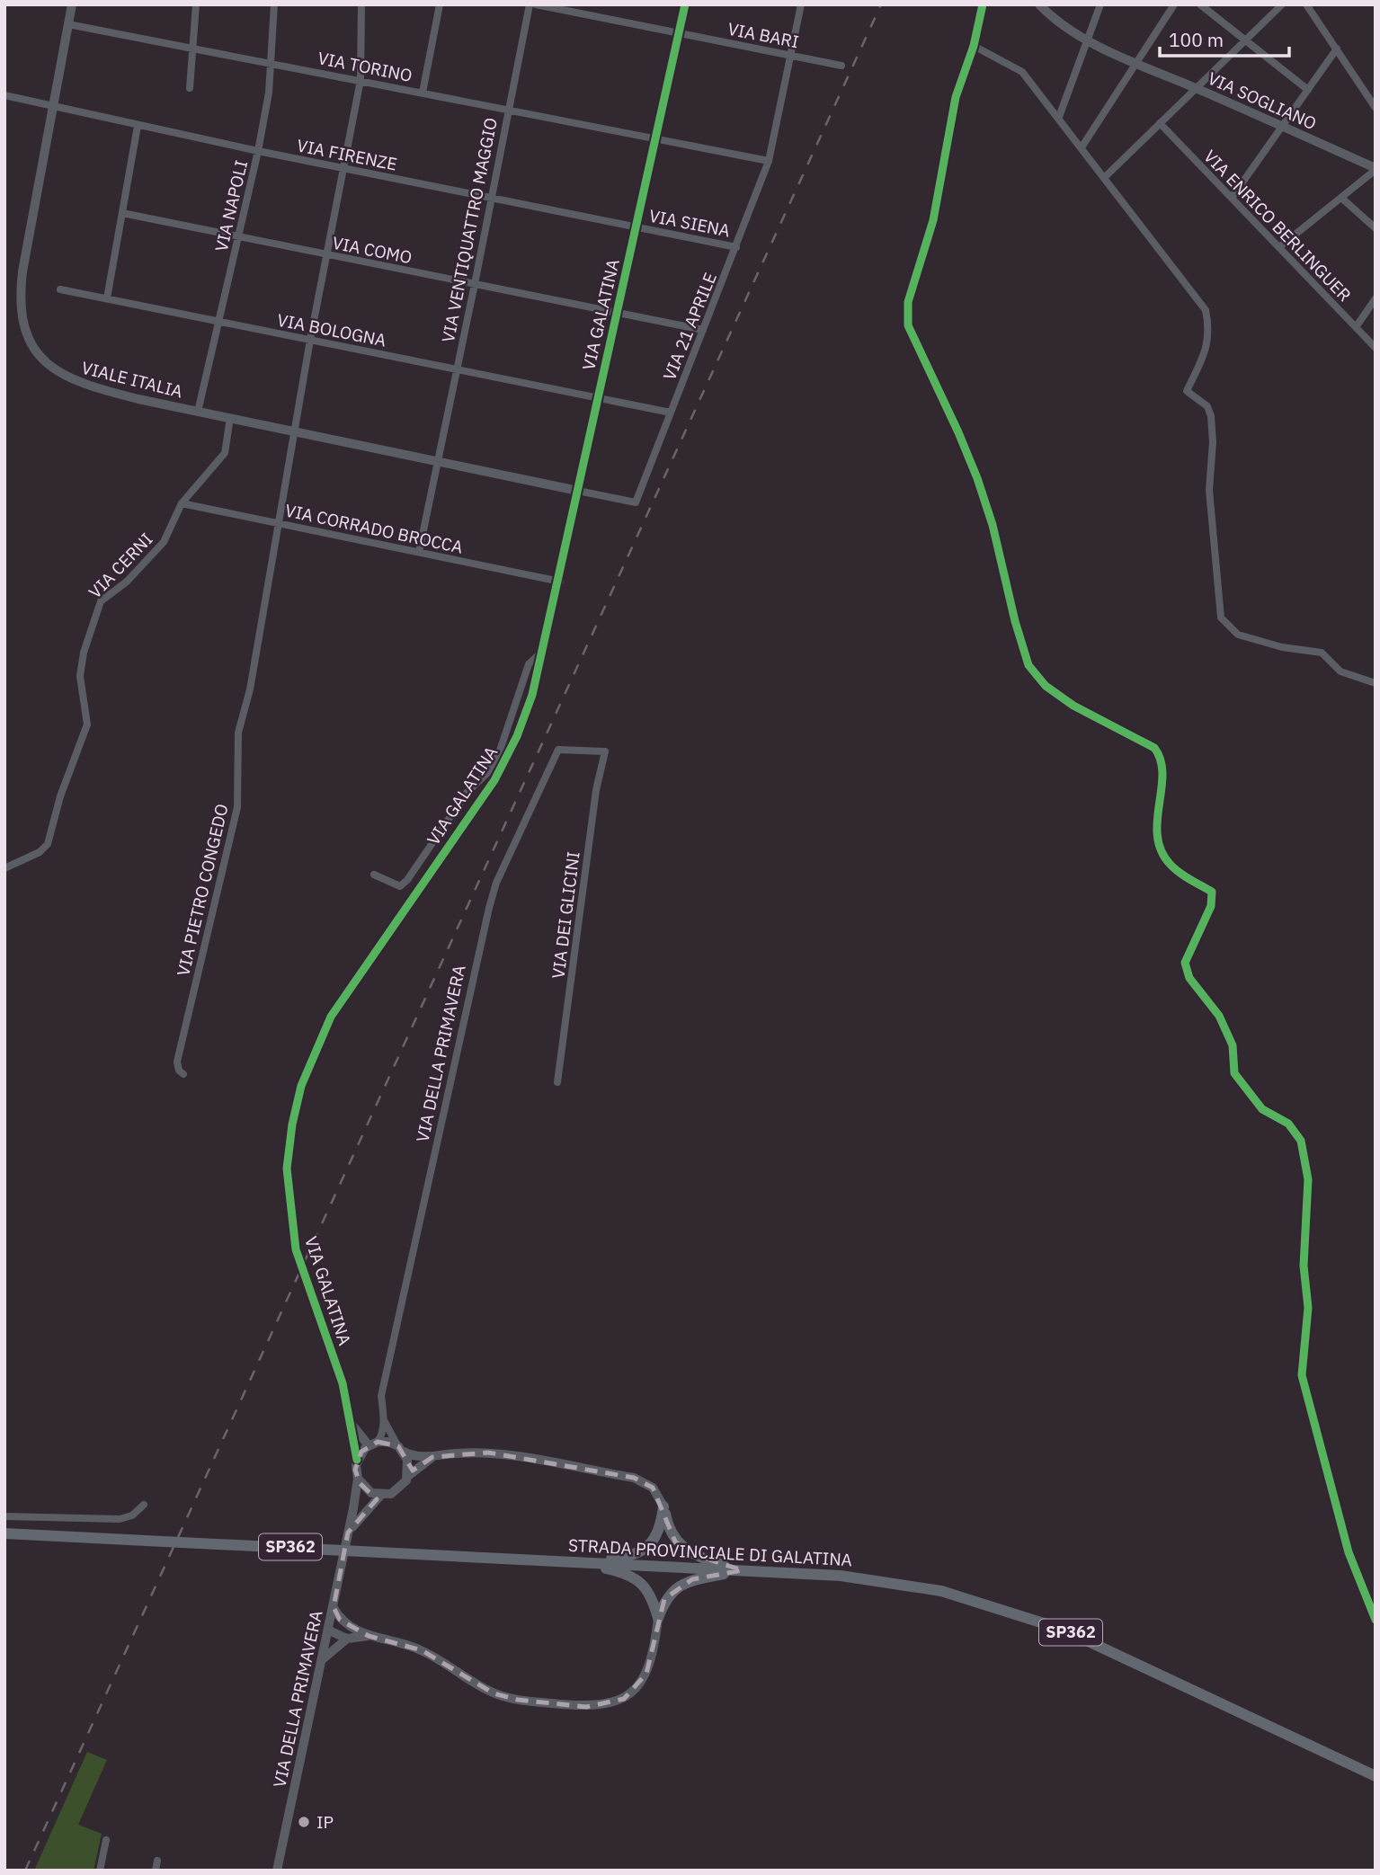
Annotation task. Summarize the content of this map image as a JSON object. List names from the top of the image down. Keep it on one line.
{"streets":{"main road":["SP362","STRADA PROVINCIALE DI GALATINA"],"street":["VIA BARI","VIA TORINO","VIA SOGLIANO","VIA FIRENZE","VIA NAPOLI","VIA SIENA","VIA ENRICO BERLINGUER","VIA VENTIQUATTRO MAGGIO","VIA COMO","VIA GALATINA","VIA 21 APRILE","VIA BOLOGNA","VIALE ITALIA","VIA CORRADO BROCCA","VIA CERNI","VIA PIETRO CONGEDO","VIA DEI GLICINI","VIA DELLA PRIMAVERA"]},"crossings":[["VIA BARI","VIA GALATINA"],["VIA BARI","VIA 21 APRILE"],["VIA TORINO","VIA NAPOLI"],["VIA TORINO","VIA VENTIQUATTRO MAGGIO"],["VIA TORINO","VIA GALATINA"],["VIA TORINO","VIA 21 APRILE"],["VIA TORINO","VIALE ITALIA"],["VIA TORINO","VIA PIETRO CONGEDO"],["VIA FIRENZE","VIA NAPOLI"],["VIA FIRENZE","VIA SIENA"],["VIA FIRENZE","VIA VENTIQUATTRO MAGGIO"],["VIA FIRENZE","VIA GALATINA"],["VIA FIRENZE","VIALE ITALIA"],["VIA FIRENZE","VIA PIETRO CONGEDO"],["VIA NAPOLI","VIA COMO"],["VIA NAPOLI","VIA BOLOGNA"],["VIA NAPOLI","VIALE ITALIA"],["VIA SIENA","VIA GALATINA"],["VIA SIENA","VIA 21 APRILE"],["VIA VENTIQUATTRO MAGGIO","VIA COMO"],["VIA VENTIQUATTRO MAGGIO","VIA BOLOGNA"],["VIA VENTIQUATTRO MAGGIO","VIALE ITALIA"],["VIA VENTIQUATTRO MAGGIO","VIA CORRADO BROCCA"],["VIA COMO","VIA GALATINA"],["VIA COMO","VIA 21 APRILE"],["VIA COMO","VIA PIETRO CONGEDO"],["VIA GALATINA","VIA 21 APRILE"],["VIA GALATINA","VIA BOLOGNA"],["VIA GALATINA","VIALE ITALIA"],["VIA GALATINA","VIA CORRADO BROCCA"],["VIA GALATINA","VIA DELLA PRIMAVERA"],["VIA 21 APRILE","VIA BOLOGNA"],["VIA 21 APRILE","VIALE ITALIA"],["VIA BOLOGNA","VIA PIETRO CONGEDO"],["VIALE ITALIA","VIA CERNI"],["VIALE ITALIA","VIA PIETRO CONGEDO"],["VIA CORRADO BROCCA","VIA CERNI"],["VIA CORRADO BROCCA","VIA PIETRO CONGEDO"],["VIA DEI GLICINI","VIA DELLA PRIMAVERA"]],"places":["IP"],"scale_bar":"100 m"}
